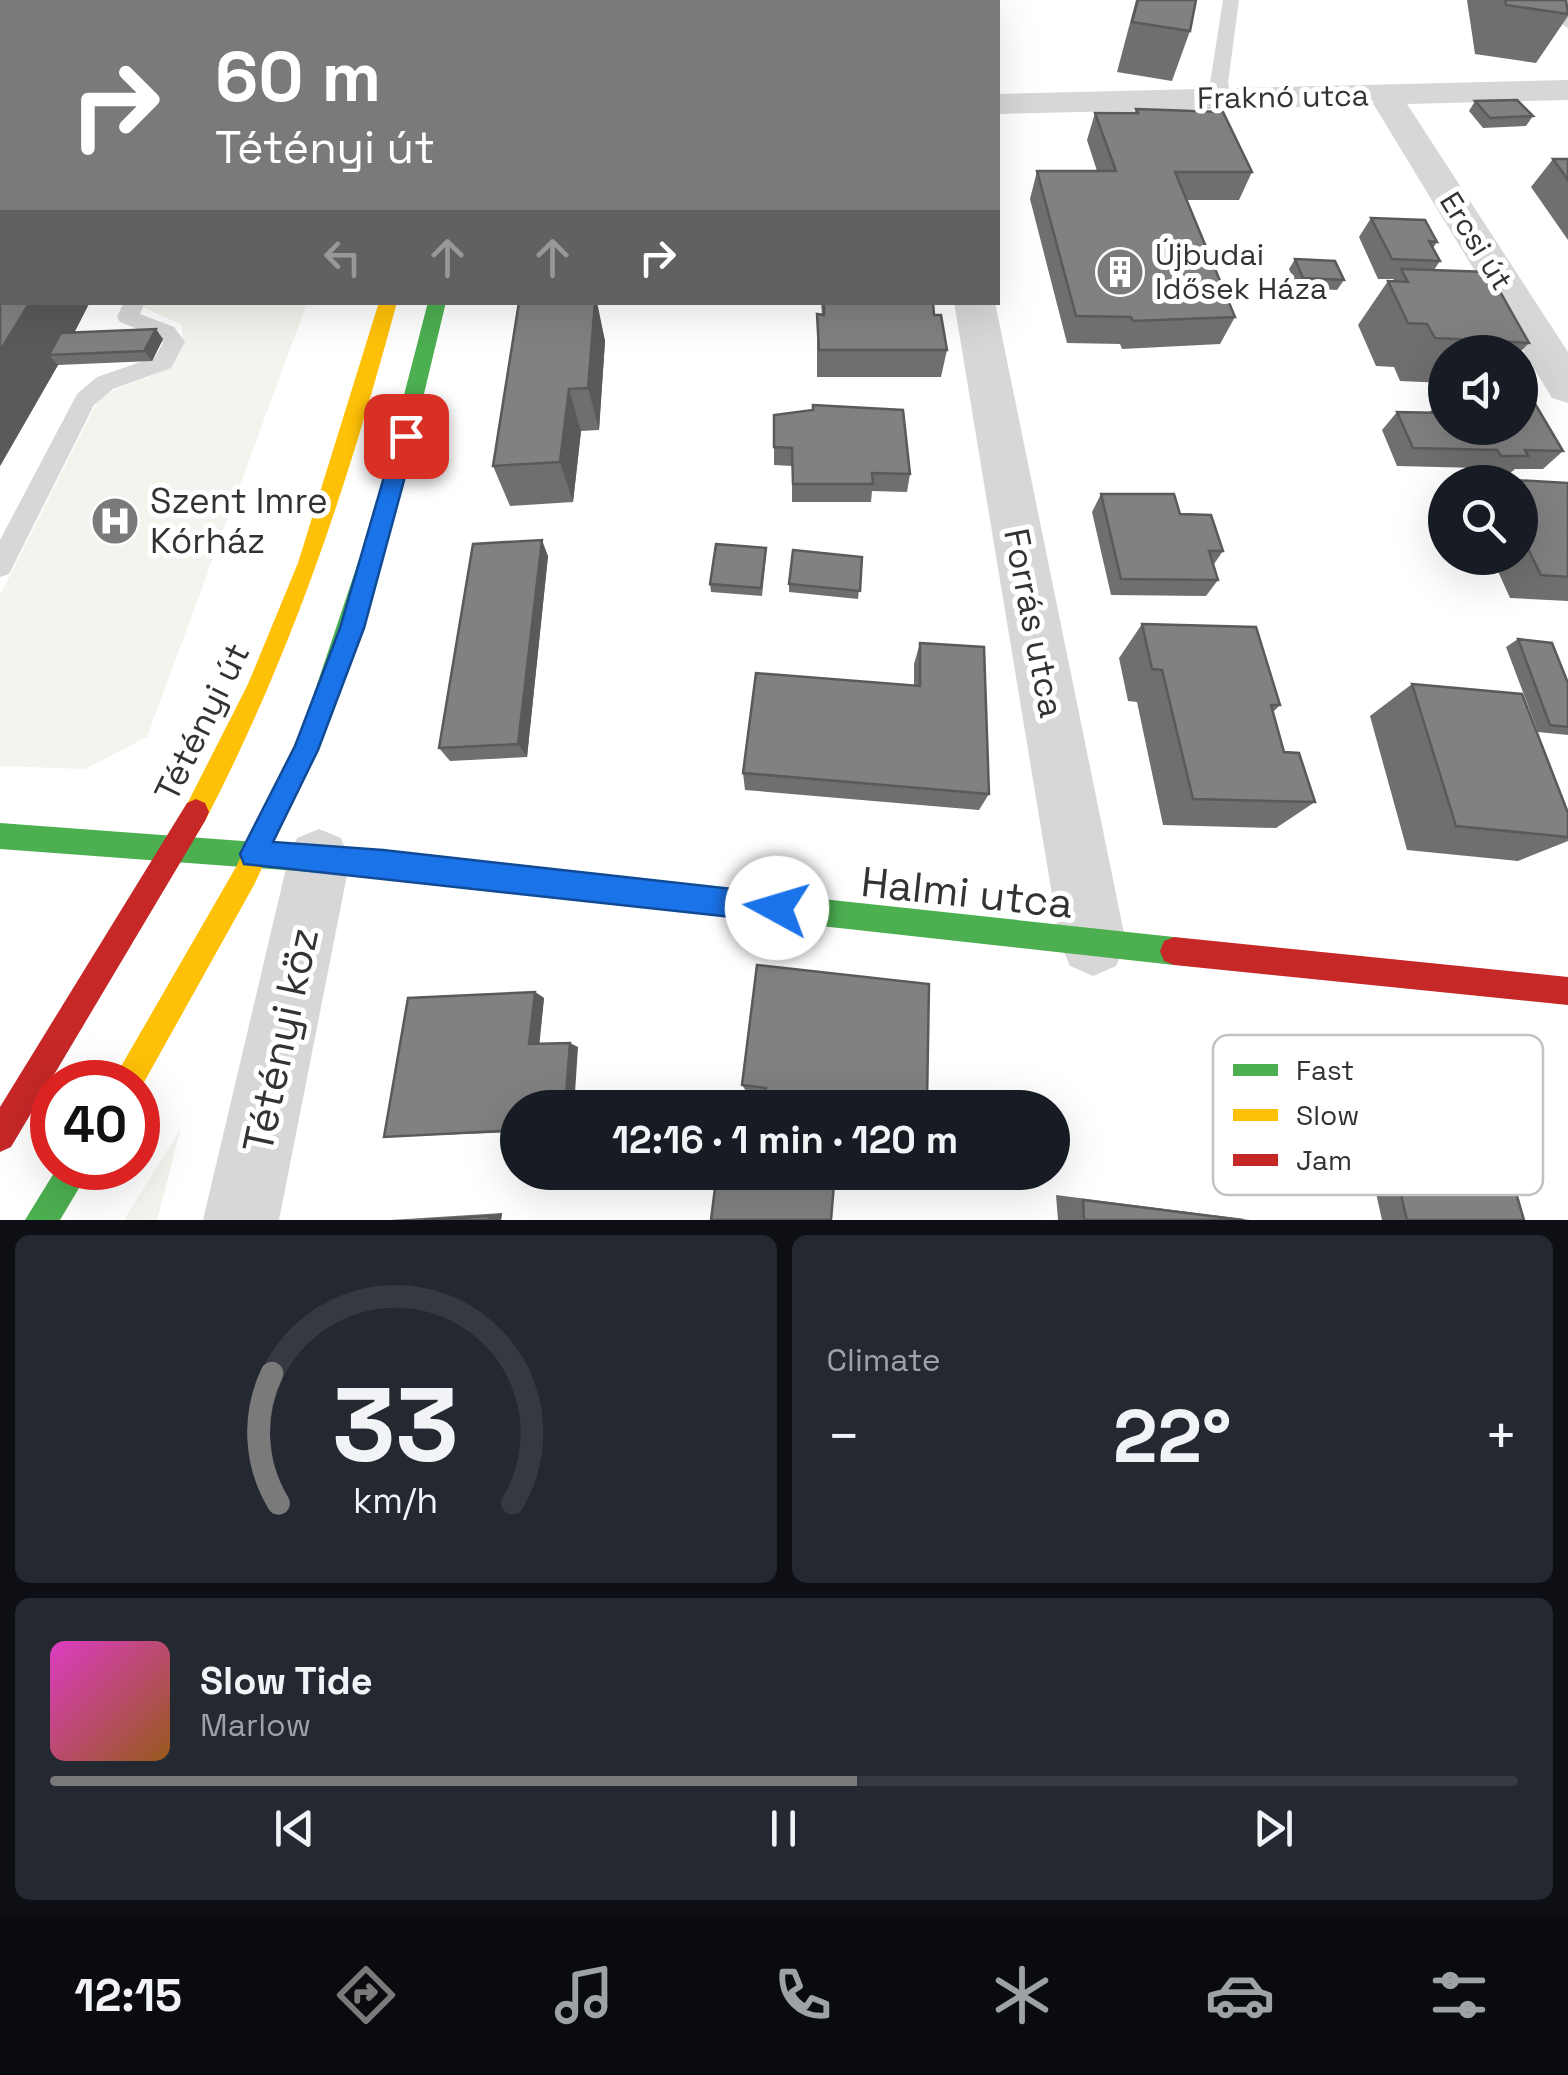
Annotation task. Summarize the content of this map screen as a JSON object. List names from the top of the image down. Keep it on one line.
{"streets":{"main road":["Tétényi út","Halmi utca"],"street":["Fraknó utca","Ercsi út","Forrás utca","Tétényi köz"]},"crossings":[["Fraknó utca","Ercsi út"],["Forrás utca","Halmi utca"],["Tétényi út","Halmi utca"],["Halmi utca","Tétényi köz"]],"places":{"building":["Újbudai Idősek Háza"],"hospital":["Szent Imre Kórház"]},"legend":["Fast","Slow","Jam"],"page":{"turn":["60 m","Tétényi út"],"limit":"40","trip":"12:16 · 1 min · 120 m","tile":"Climate","heat":["−","22°","+"],"song":["Slow Tide","Marlow"],"tabs":"12:15","gauge":["33","km/h"]}}
